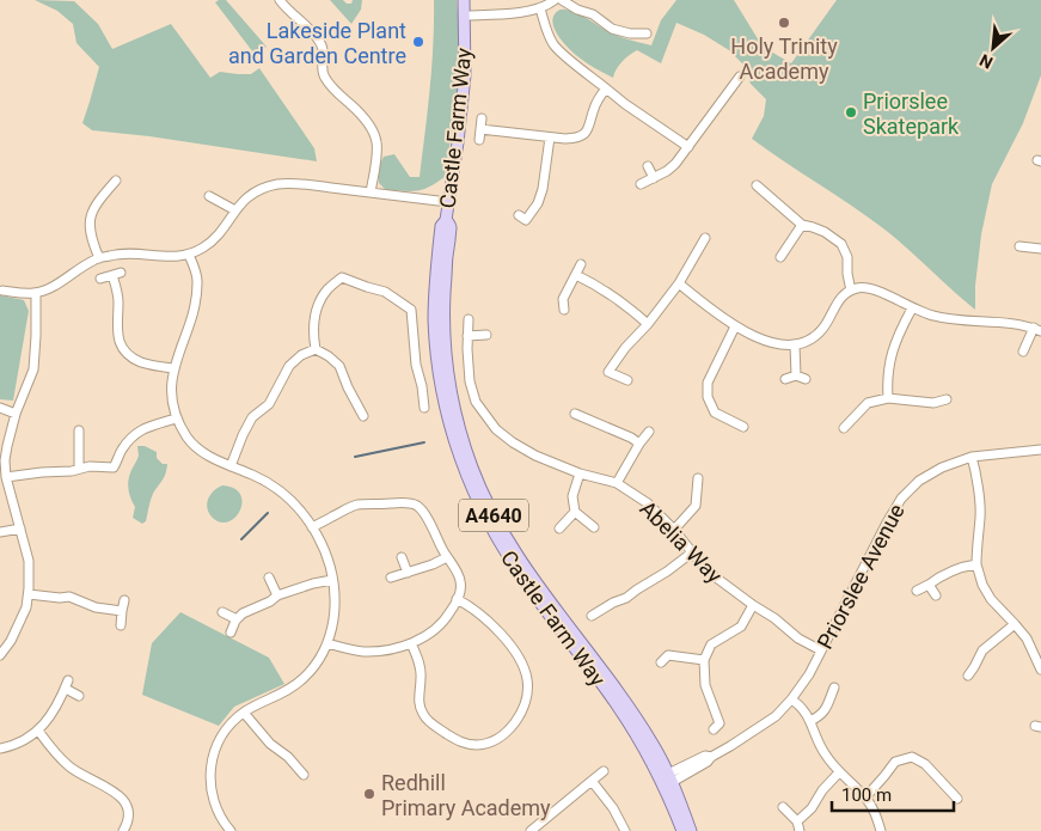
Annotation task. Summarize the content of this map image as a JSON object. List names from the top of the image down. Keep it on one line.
{"streets":{"main road":["Castle Farm Way","A4640"],"street":["Abelia Way","Priorslee Avenue"]},"crossings":[["Castle Farm Way","Priorslee Avenue"],["Abelia Way","Priorslee Avenue"]],"places":["Holy Trinity Academy","Lakeside Plant and Garden Centre","Priorslee Skatepark","Redhill Primary Academy"],"scale_bar":"100 m","north":"bottom left"}
